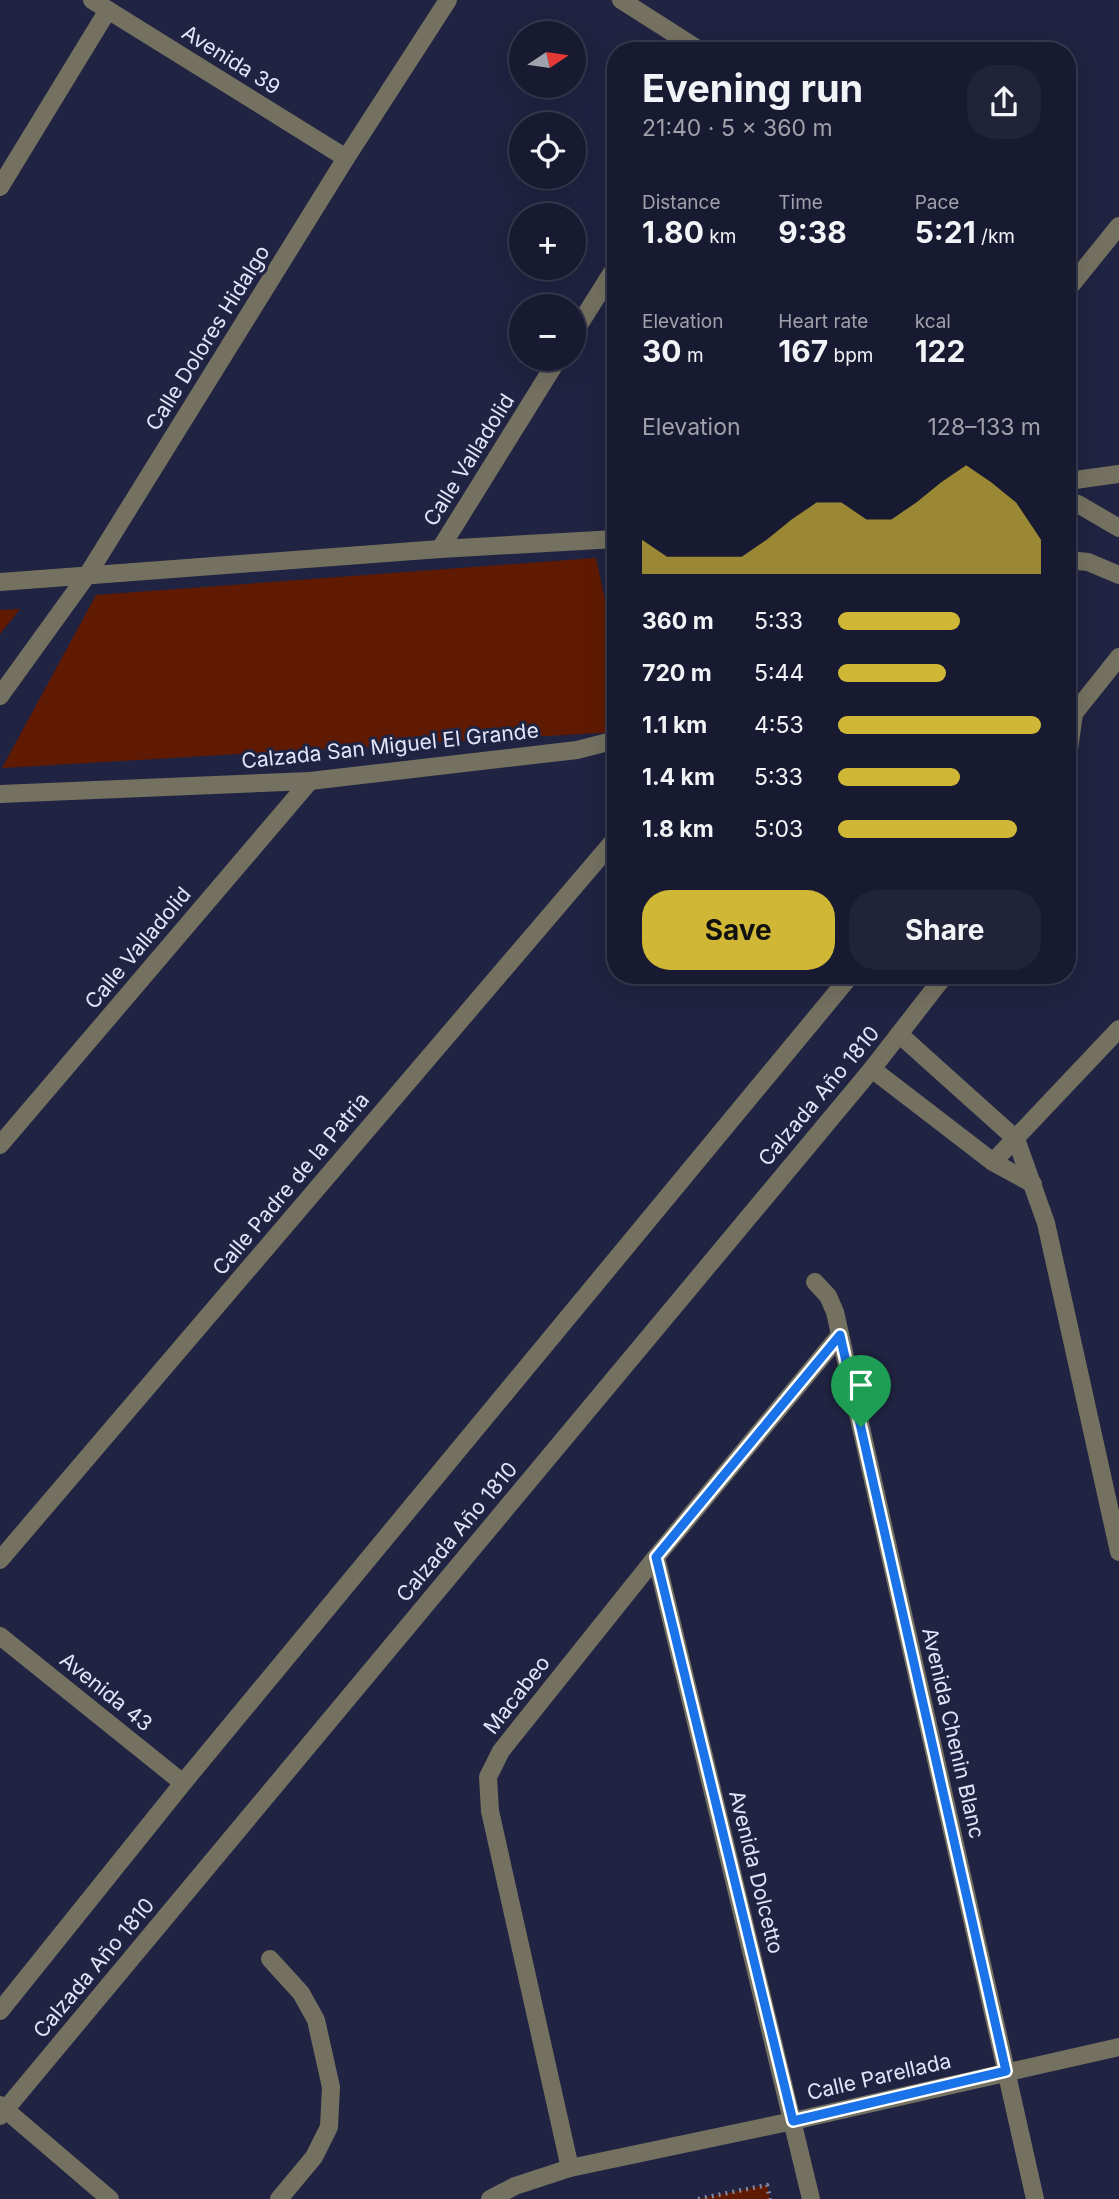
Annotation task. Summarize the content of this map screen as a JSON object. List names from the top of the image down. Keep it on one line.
{"streets":{"street":["Avenida 39","Calle Dolores Hidalgo","Calle Valladolid","Calzada San Miguel El Grande","Calzada Año 1810","Calle Padre de la Patria","Avenida 43","Macabeo","Avenida Chenin Blanc","Avenida Dolcetto","Calle Parellada"]},"crossings":[["Avenida 39","Calle Dolores Hidalgo"],["Calle Valladolid","Calzada San Miguel El Grande"],["Macabeo","Avenida Chenin Blanc"],["Macabeo","Avenida Dolcetto"],["Macabeo","Calle Parellada"],["Avenida Chenin Blanc","Calle Parellada"],["Avenida Dolcetto","Calle Parellada"]],"north":"right","page":{"map_buttons":["+","−"],"heading":["Evening run","21:40 · 5 × 360 m"],"stats":[["Distance","1.80 km"],["Time","9:38"],["Pace","5:21 /km"],["Elevation","30 m"],["Heart rate","167 bpm"],["kcal","122"]],"chart":["Elevation","128–133 m"],"list":[{"name":"360 m","note":"5:33"},{"name":"720 m","note":"5:44"},{"name":"1.1 km","note":"4:53"},{"name":"1.4 km","note":"5:33"},{"name":"1.8 km","note":"5:03"}],"buttons":["Save","Share"]}}
